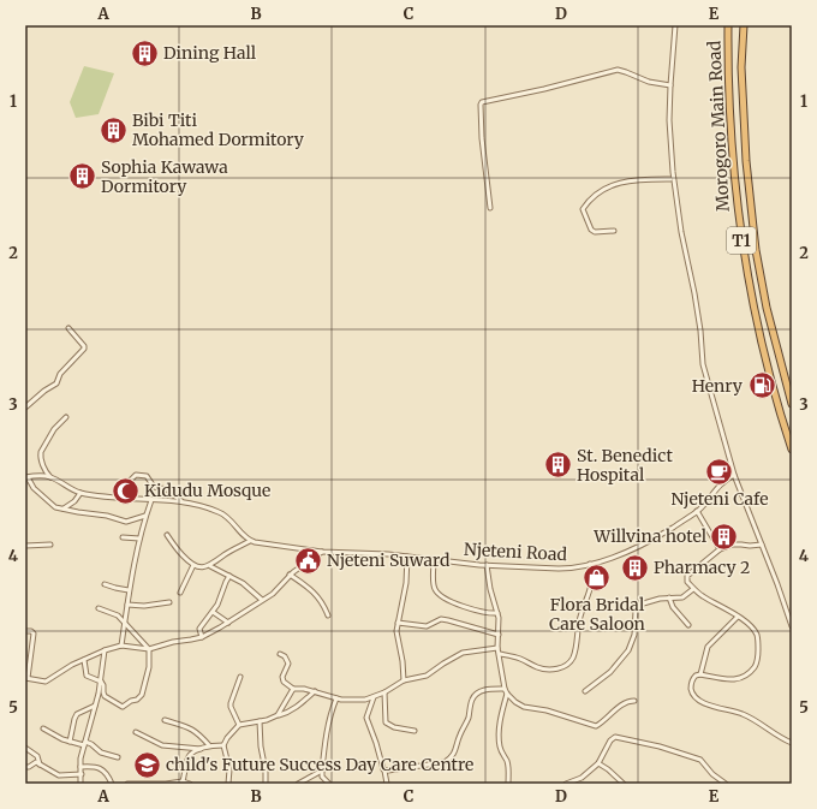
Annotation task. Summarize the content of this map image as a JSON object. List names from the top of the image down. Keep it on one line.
{"streets":{"highway":["Morogoro Main Road","T1"],"street":["Njeteni Road"]},"places":{"building":["Dining Hall","Bibi Titi Mohamed Dormitory","Sophia Kawawa Dormitory","St. Benedict Hospital","Willvina hotel","Pharmacy 2"],"fuel station":["Henry"],"cafe":["Njeteni Cafe"],"mosque":["Kidudu Mosque"],"public building":["Njeteni Suward"],"shop":["Flora Bridal Care Saloon"],"school or university":["child's Future Success Day Care Centre"]},"grid":{"columns":["A","B","C","D","E"],"rows":["1","2","3","4","5"]}}
